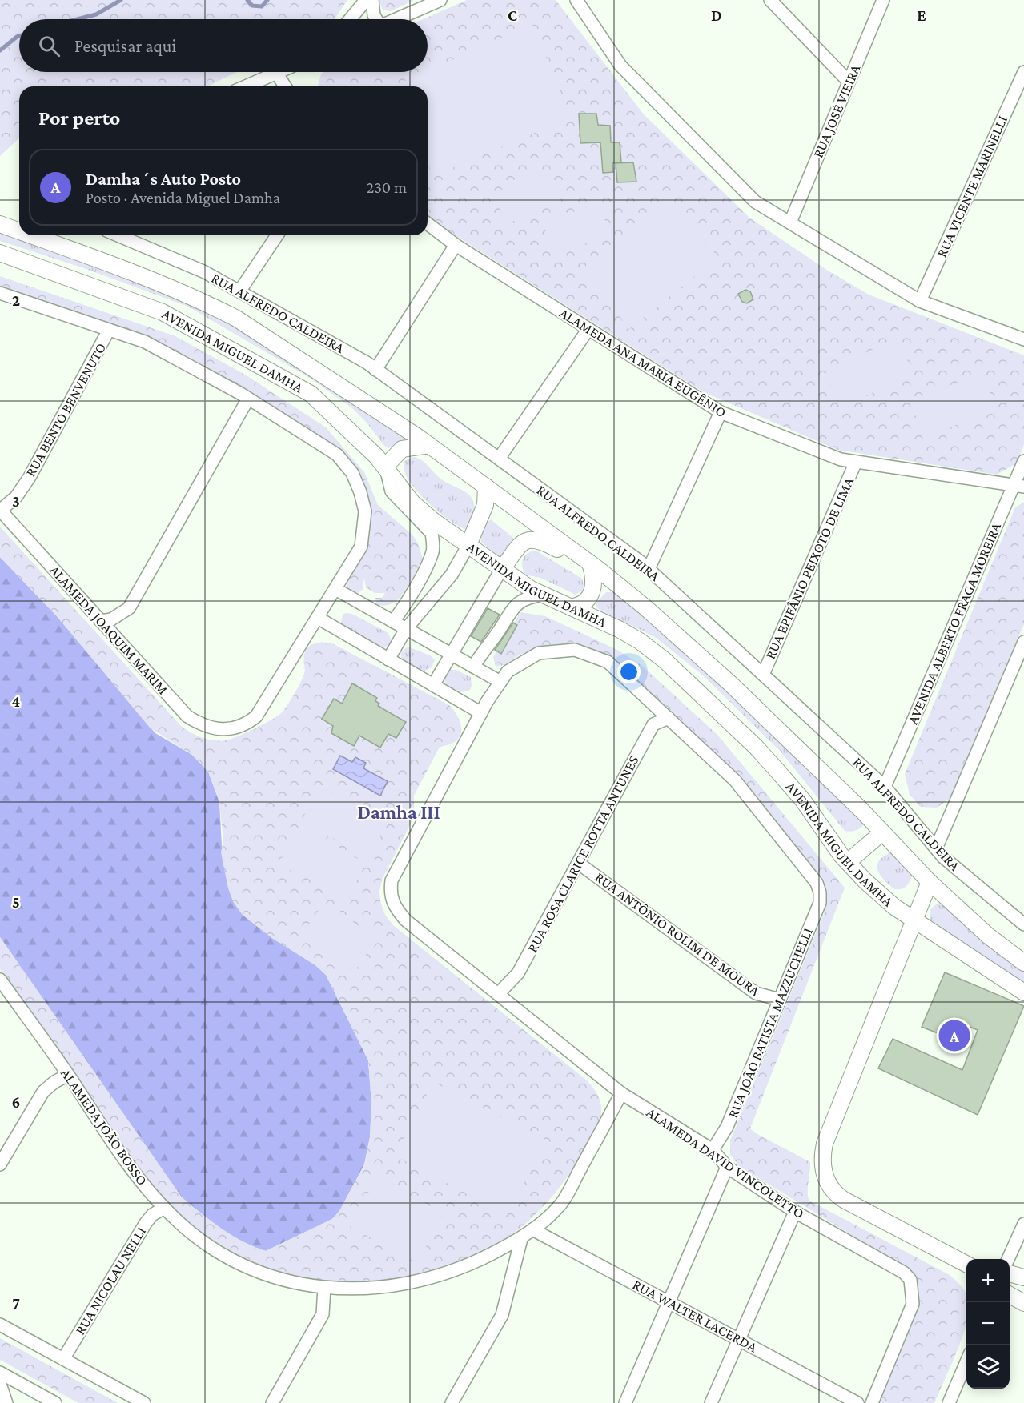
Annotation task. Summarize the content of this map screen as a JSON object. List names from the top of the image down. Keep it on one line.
{"streets":{"street":["RUA JOSÉ VIEIRA","RUA VICENTE MARINELLI","RUA ALFREDO CALDEIRA","AVENIDA MIGUEL DAMHA","ALAMEDA ANA MARIA EUGÊNIO","RUA BENTO BENVENUTO","RUA EPIFÂNIO PEIXOTO DE LIMA","AVENIDA ALBERTO FRAGA MOREIRA","ALAMEDA JOAQUIM MARIM","RUA ROSA CLARICE ROTTA ANTUNES","RUA ANTÔNIO ROLIM DE MOURA","RUA JOÃO BATISTA MAZZUCHELLI","ALAMEDA JOÃO BOSSO","ALAMEDA DAVID VINCOLETTO","RUA NICOLAU NELLI","RUA WALTER LACERDA"]},"crossings":[["RUA ALFREDO CALDEIRA","RUA EPIFÂNIO PEIXOTO DE LIMA"],["RUA ALFREDO CALDEIRA","AVENIDA ALBERTO FRAGA MOREIRA"],["ALAMEDA ANA MARIA EUGÊNIO","RUA EPIFÂNIO PEIXOTO DE LIMA"],["ALAMEDA ANA MARIA EUGÊNIO","AVENIDA ALBERTO FRAGA MOREIRA"],["RUA BENTO BENVENUTO","ALAMEDA JOAQUIM MARIM"],["RUA ROSA CLARICE ROTTA ANTUNES","RUA ANTÔNIO ROLIM DE MOURA"],["RUA ROSA CLARICE ROTTA ANTUNES","RUA JOÃO BATISTA MAZZUCHELLI"],["RUA ROSA CLARICE ROTTA ANTUNES","ALAMEDA DAVID VINCOLETTO"],["RUA ANTÔNIO ROLIM DE MOURA","RUA JOÃO BATISTA MAZZUCHELLI"],["RUA JOÃO BATISTA MAZZUCHELLI","ALAMEDA DAVID VINCOLETTO"],["ALAMEDA JOÃO BOSSO","ALAMEDA DAVID VINCOLETTO"],["ALAMEDA JOÃO BOSSO","RUA NICOLAU NELLI"],["ALAMEDA JOÃO BOSSO","RUA WALTER LACERDA"]],"districts":["Damha III"],"page":{"search":"Pesquisar aqui","heading":"Por perto","list":[{"mark":"A","name":"Damha´s Auto Posto","note":"Posto · Avenida Miguel Damha","value":"230 m"}],"pins":"A","map_buttons":["+","−"]},"grid":{"columns":["C","D","E"],"rows":["2","3","4","5","6","7"]}}
